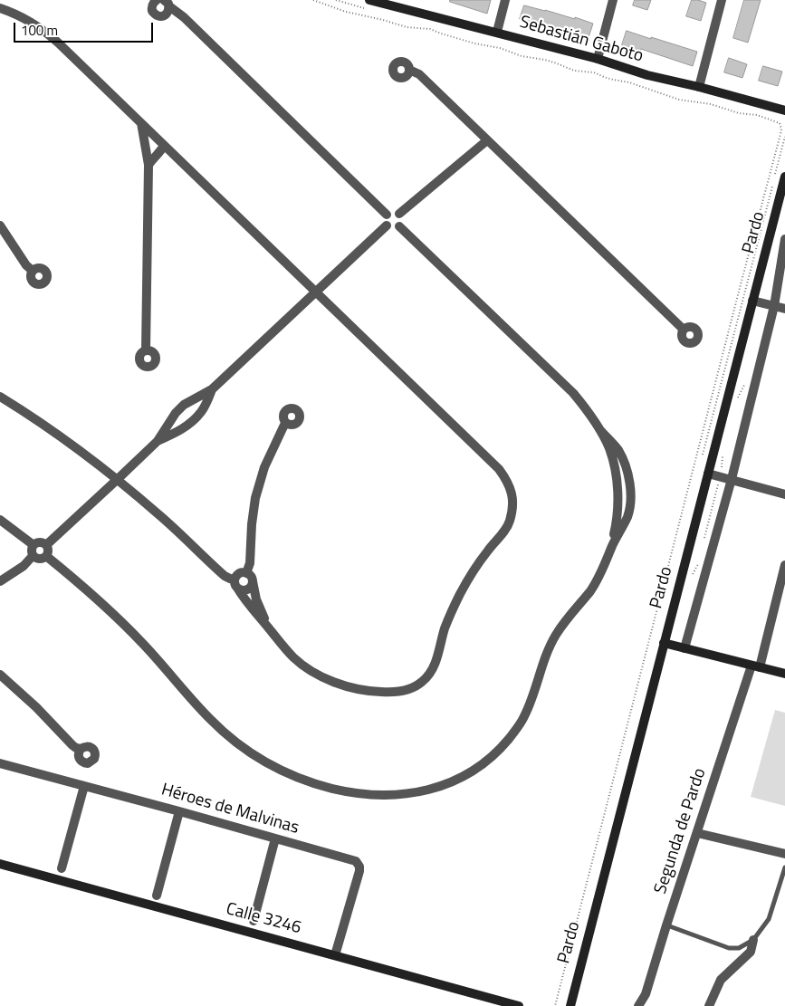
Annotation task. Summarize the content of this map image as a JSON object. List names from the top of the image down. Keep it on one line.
{"streets":{"main road":["Sebastián Gaboto","Pardo","Calle 3246"],"street":["Héroes de Malvinas","Segunda de Pardo"]},"crossings":[["Héroes de Malvinas","Calle 3246"]],"scale_bar":"100 m"}
